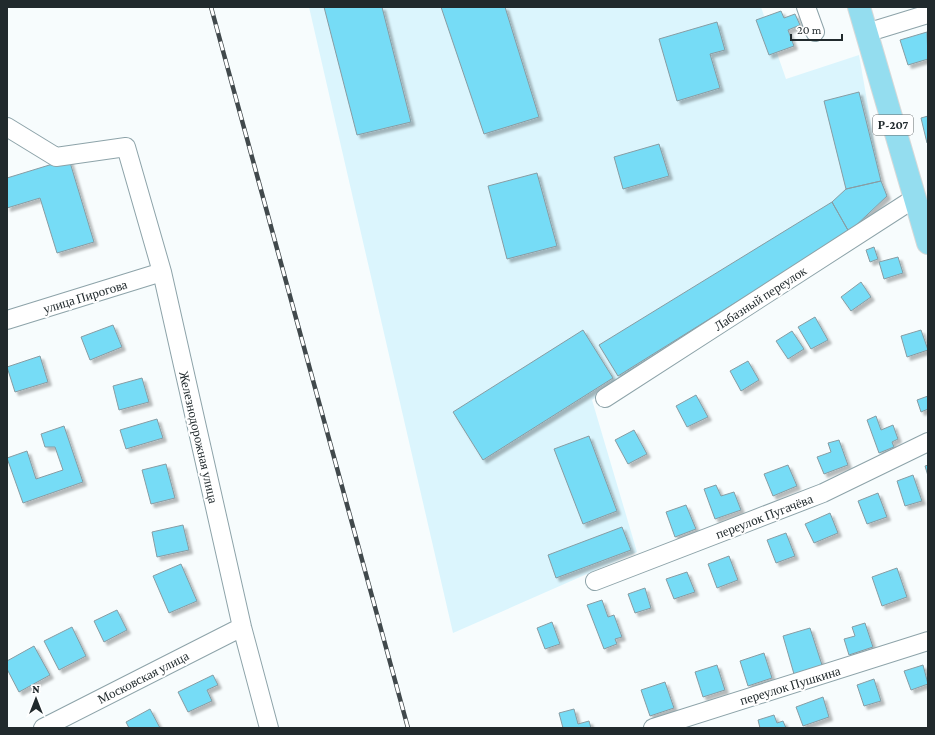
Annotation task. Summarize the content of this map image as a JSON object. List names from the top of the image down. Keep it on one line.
{"streets":{"main road":["Р-207"],"street":["улица Пирогова","Лабазный переулок","Железнодорожная улица","переулок Пугачёва","Московская улица","переулок Пушкина"]},"crossings":[["Р-207","Лабазный переулок"],["улица Пирогова","Железнодорожная улица"],["Железнодорожная улица","Московская улица"]],"scale_bar":"20 m","north":"top"}
